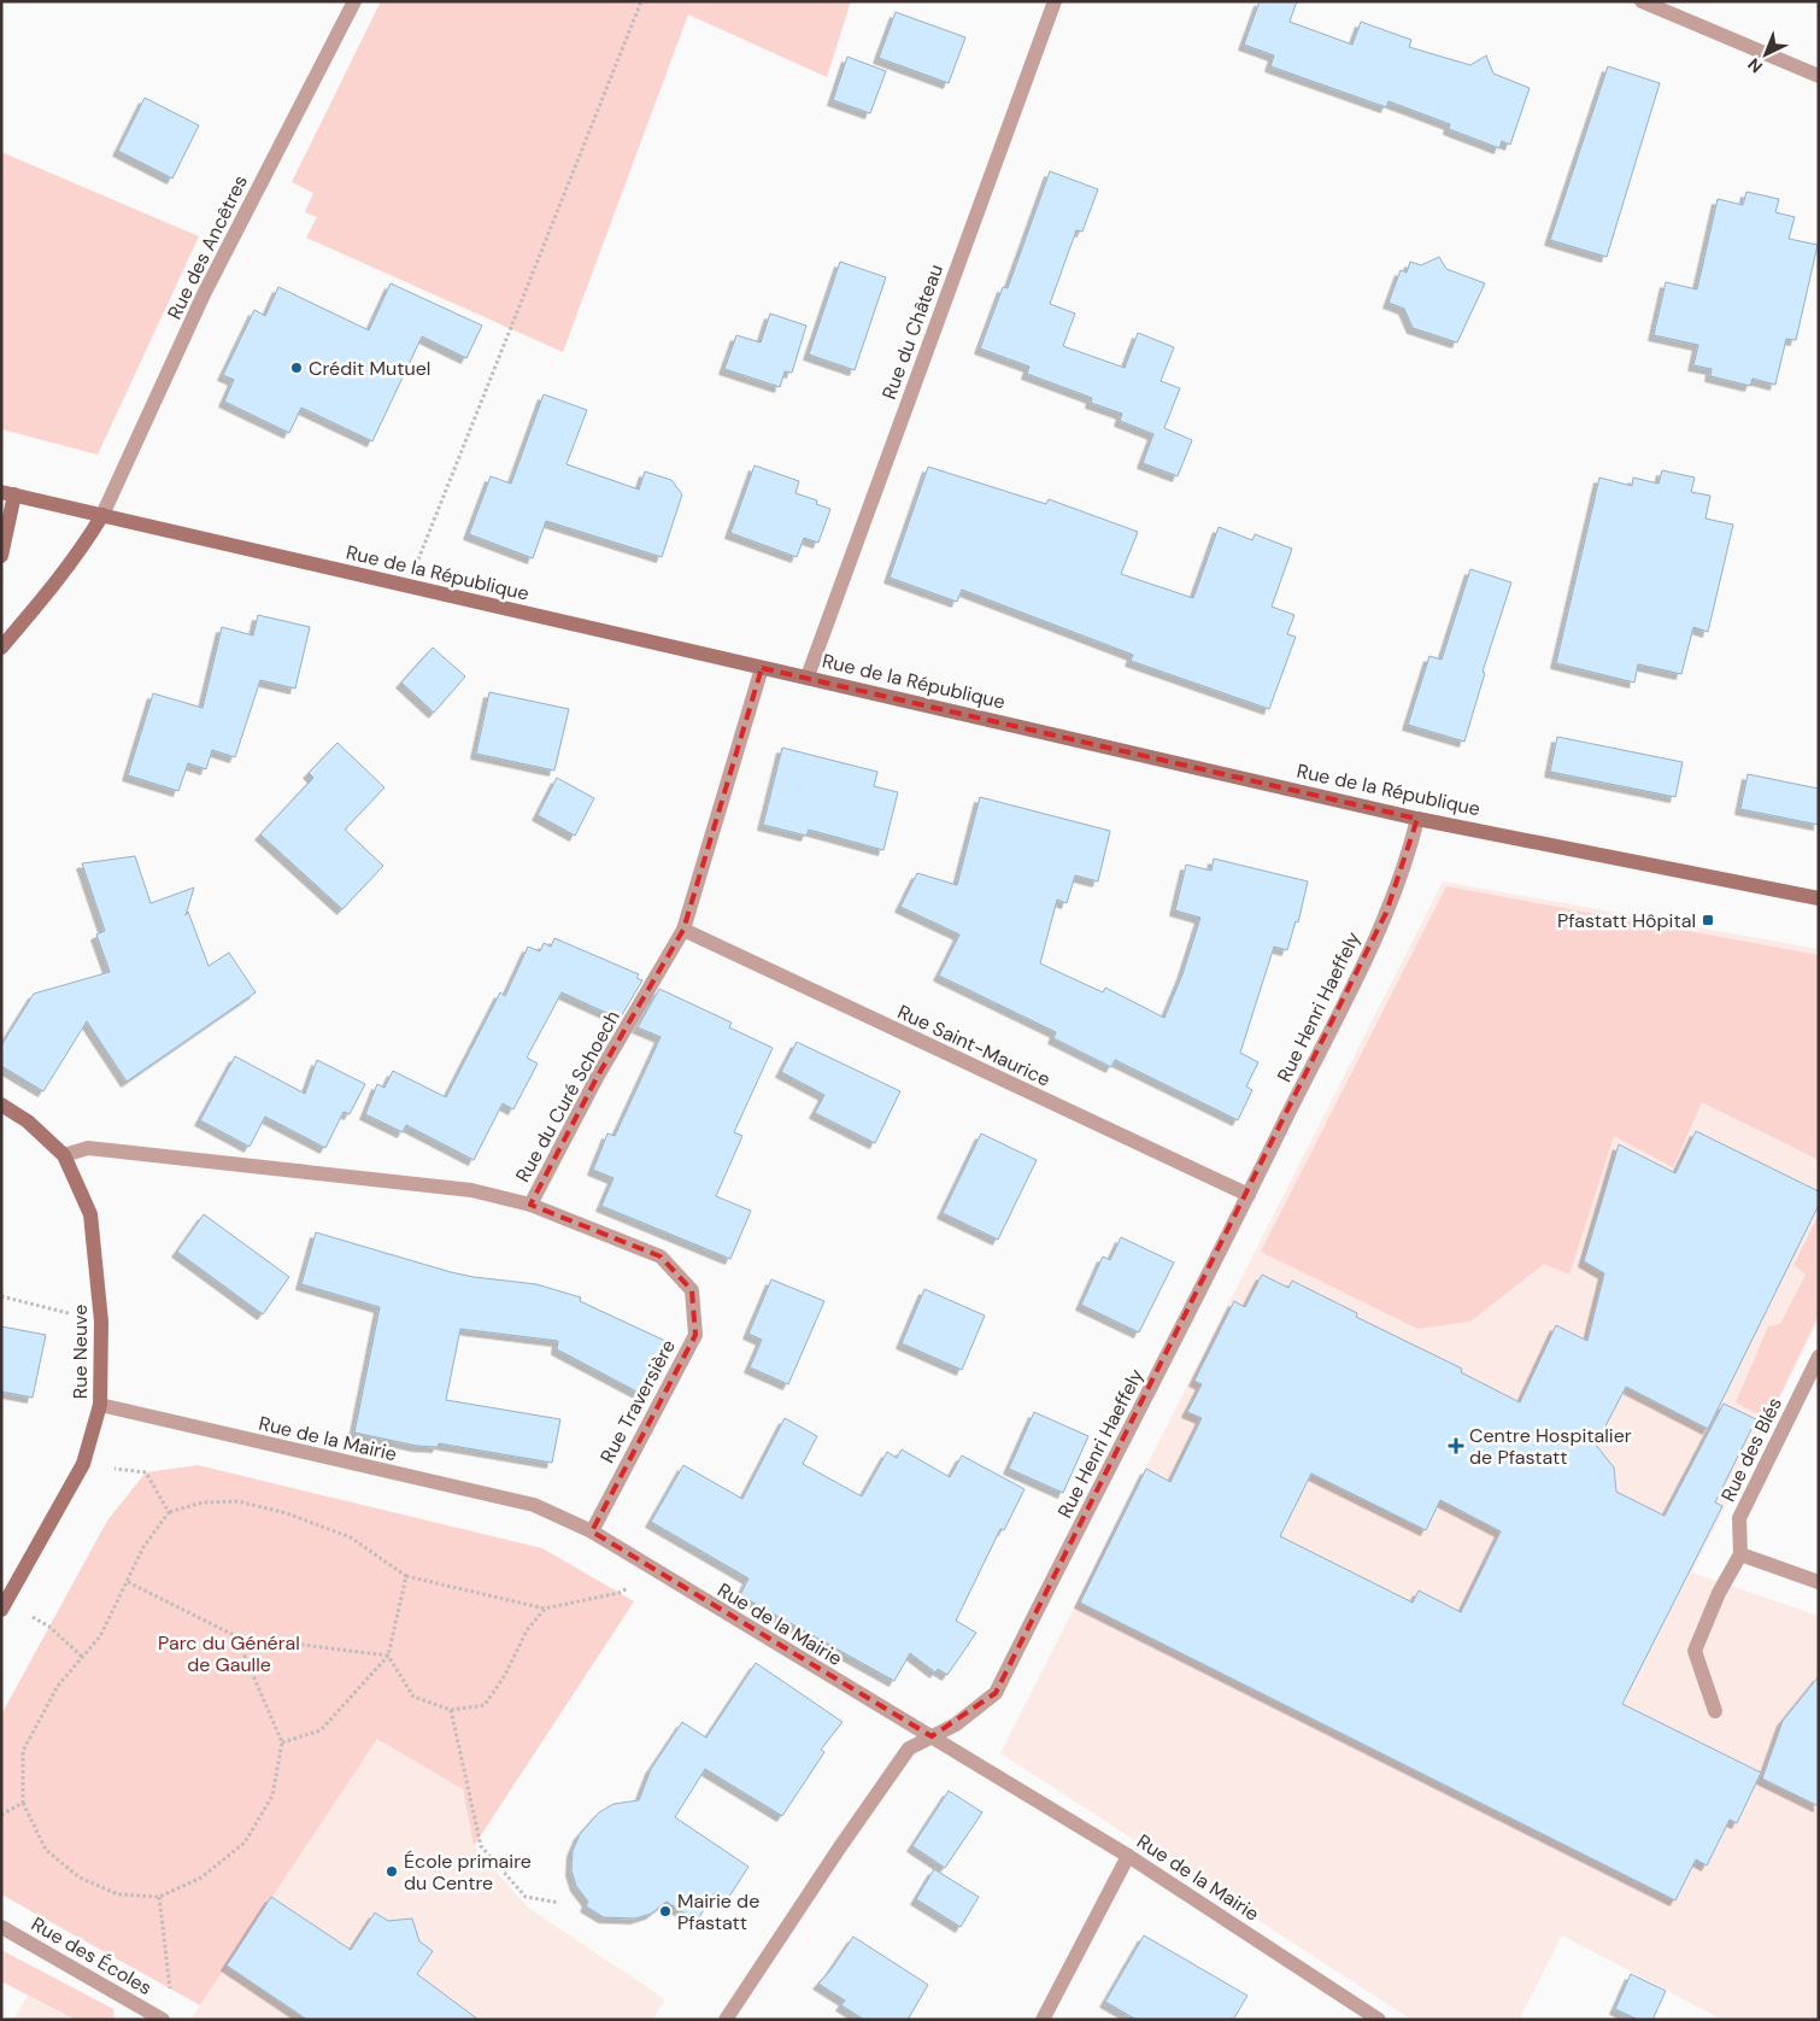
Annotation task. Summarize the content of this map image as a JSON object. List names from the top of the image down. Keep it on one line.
{"streets":{"main road":["Rue de la République","Rue Neuve"],"street":["Rue des Ancêtres","Rue du Château","Rue Henri Haeffely","Rue Saint-Maurice","Rue du Curé Schoech","Rue Traversière","Rue de la Mairie","Rue des Blés","Rue des Écoles"]},"crossings":[["Rue des Ancêtres","Rue de la République"],["Rue du Château","Rue de la République"],["Rue de la République","Rue Henri Haeffely"],["Rue de la République","Rue du Curé Schoech"],["Rue Henri Haeffely","Rue Saint-Maurice"],["Rue Henri Haeffely","Rue de la Mairie"],["Rue Saint-Maurice","Rue du Curé Schoech"],["Rue du Curé Schoech","Rue Neuve"],["Rue du Curé Schoech","Rue Traversière"],["Rue Neuve","Rue de la Mairie"],["Rue Traversière","Rue de la Mairie"]],"parks":["Parc du Général de Gaulle"],"places":{"other":["Crédit Mutuel","École primaire du Centre","Mairie de Pfastatt"],"transit":["Pfastatt Hôpital"],"health":["Centre Hospitalier de Pfastatt"]},"north":"bottom left"}
